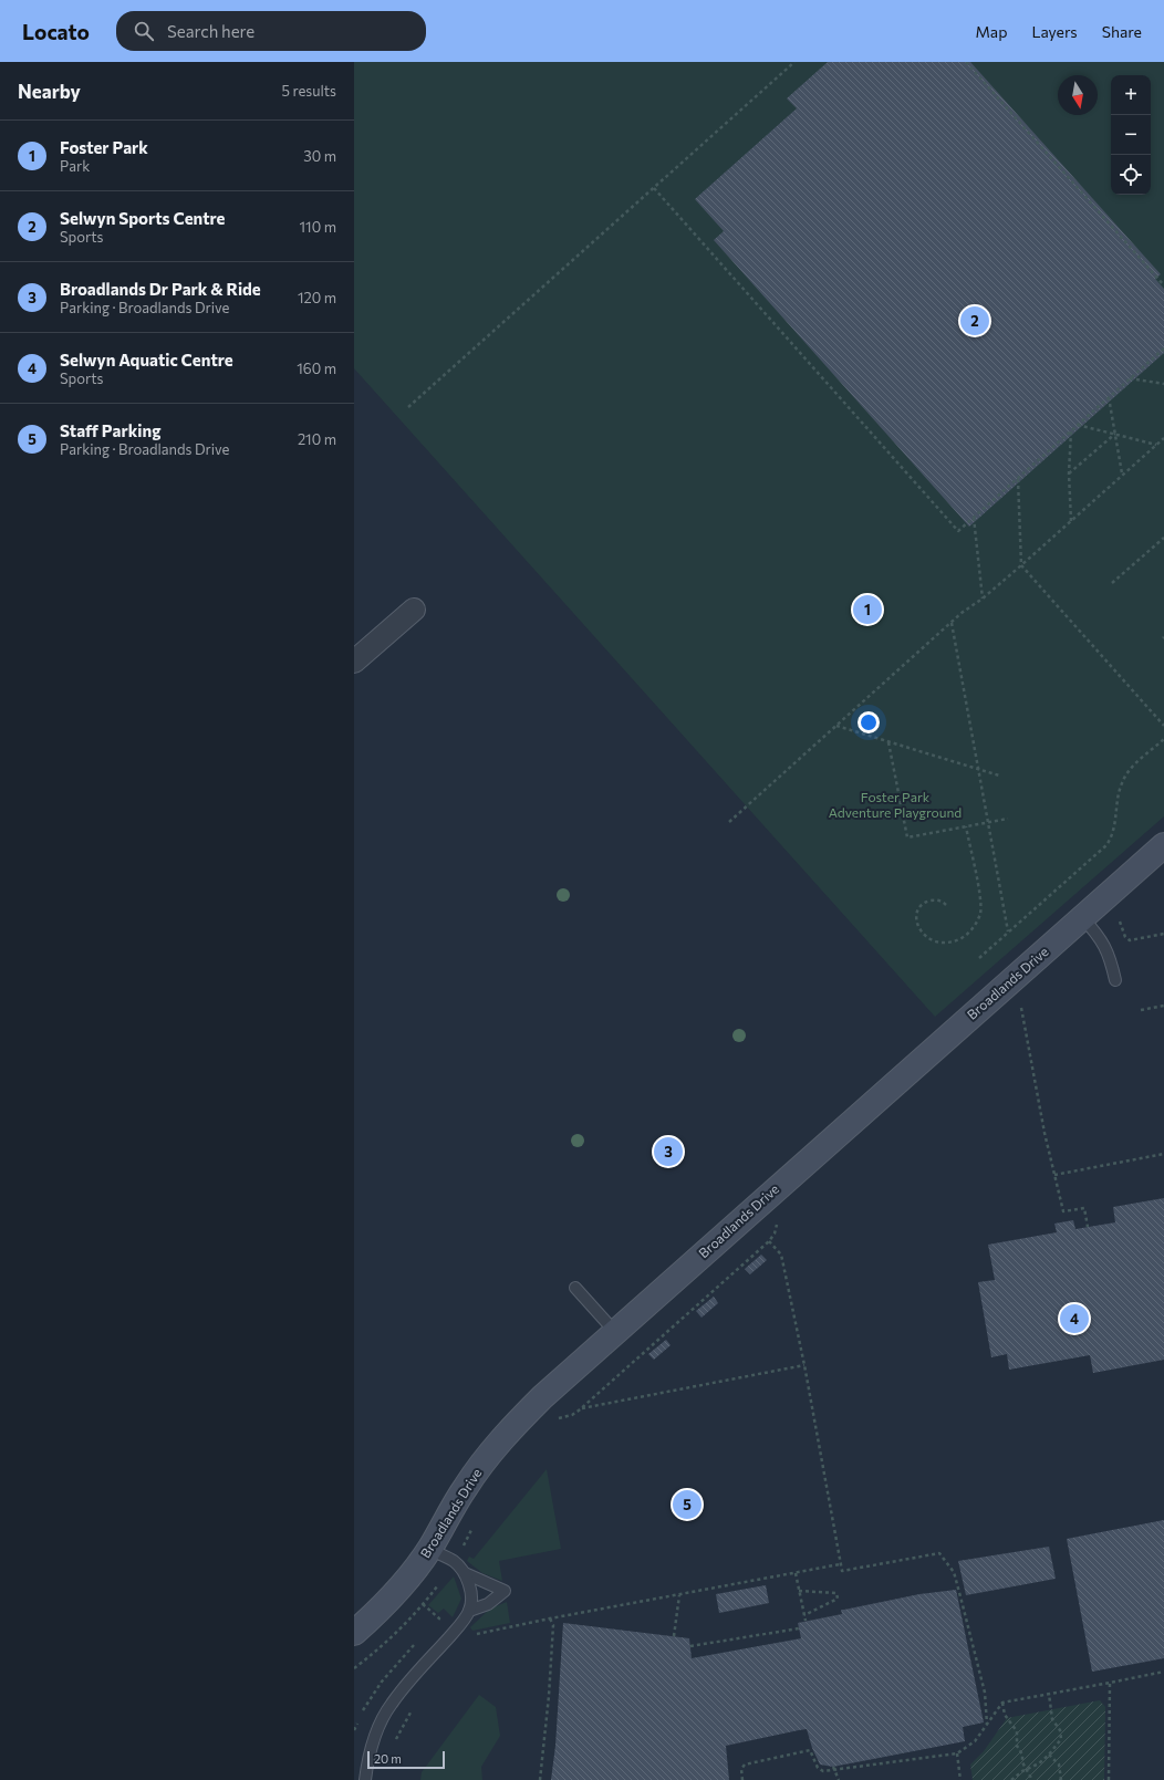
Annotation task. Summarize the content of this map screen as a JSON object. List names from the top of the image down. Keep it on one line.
{"streets":{"main road":["Broadlands Drive"]},"parks":["Foster Park Adventure Playground"],"scale_bar":"20 m","north":"bottom","page":{"header":"Locato","search":"Search here","nav":["Map","Layers","Share"],"heading":["Nearby","5 results"],"map_buttons":["+","−"],"list":[{"mark":"1","name":"Foster Park","note":"Park","value":"30 m"},{"mark":"2","name":"Selwyn Sports Centre","note":"Sports","value":"110 m"},{"mark":"3","name":"Broadlands Dr Park & Ride","note":"Parking · Broadlands Drive","value":"120 m"},{"mark":"4","name":"Selwyn Aquatic Centre","note":"Sports","value":"160 m"},{"mark":"5","name":"Staff Parking","note":"Parking · Broadlands Drive","value":"210 m"}],"pins":["2","1","3","4","5"],"scale":"20 m"}}
